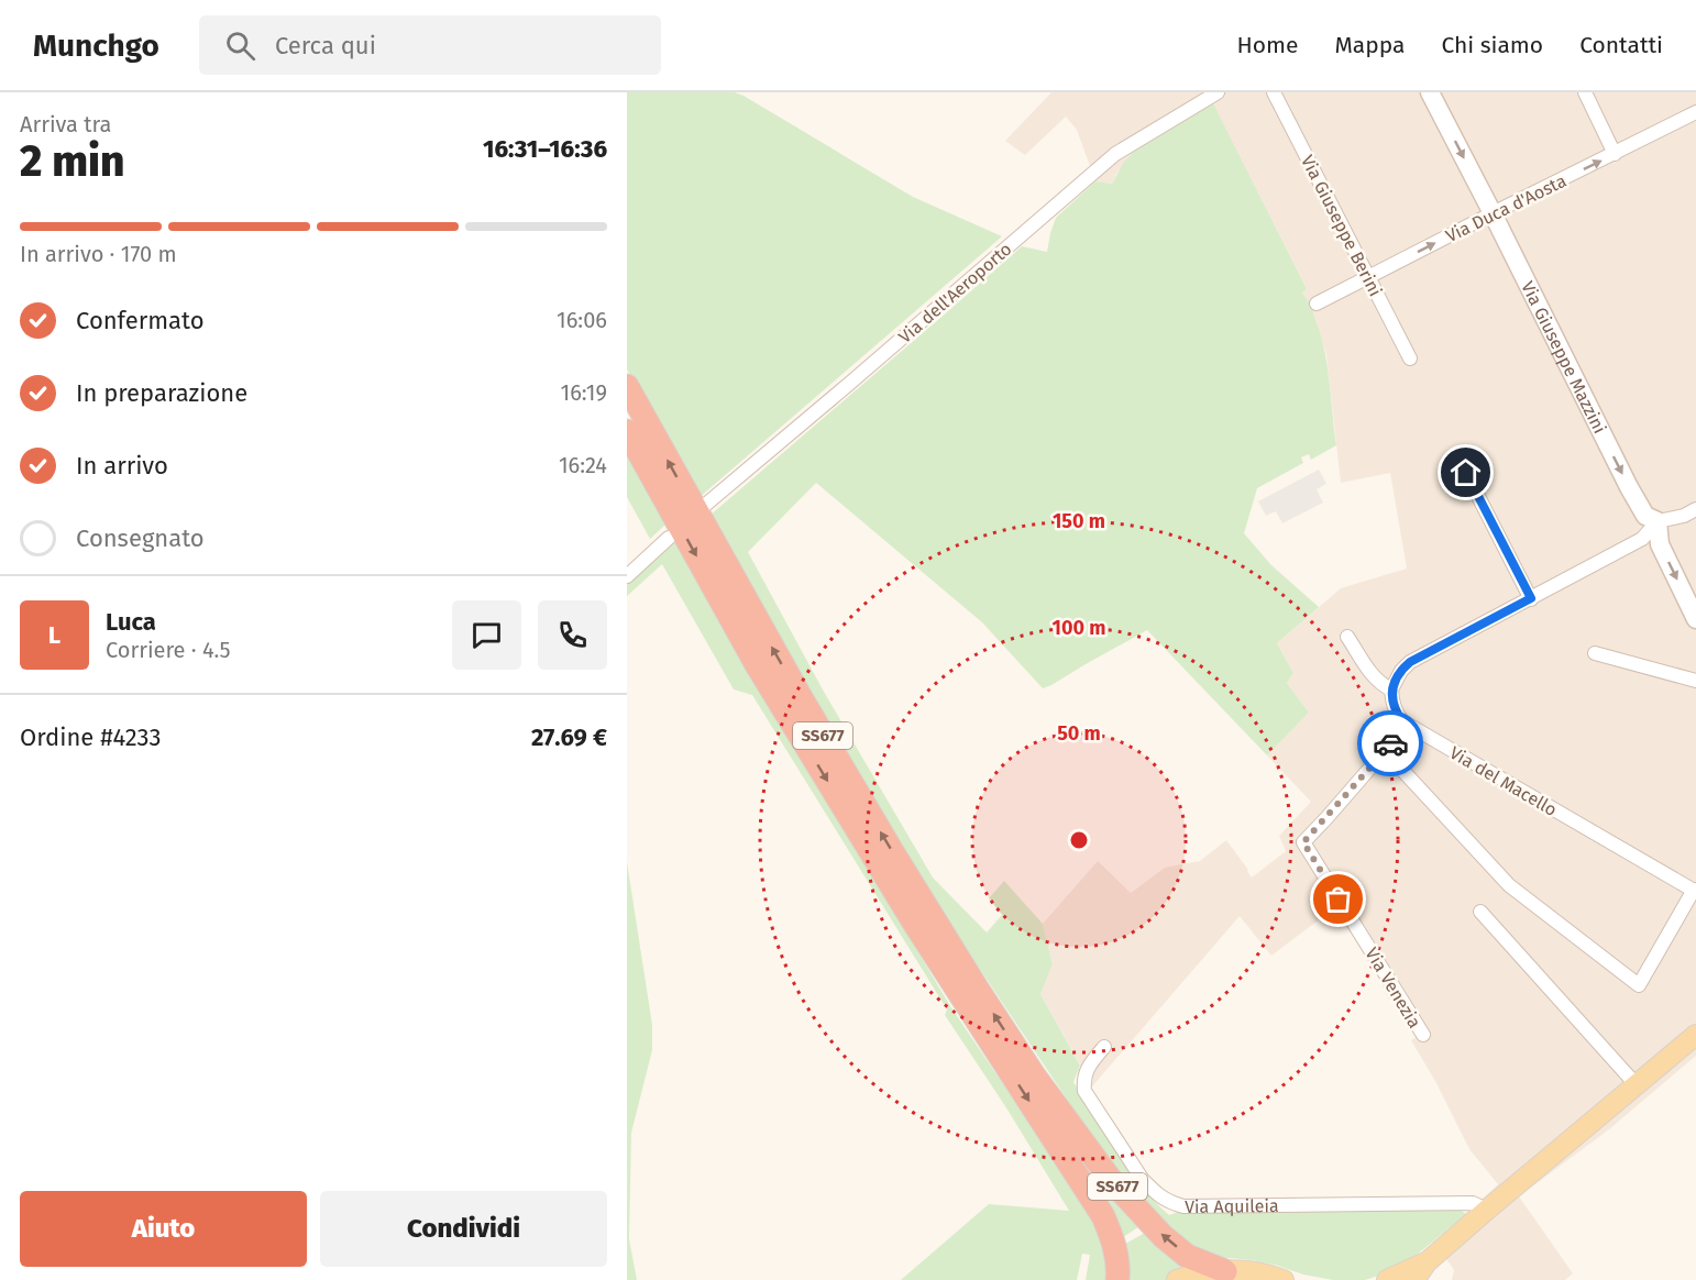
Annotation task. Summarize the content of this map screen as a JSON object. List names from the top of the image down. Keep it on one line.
{"streets":{"highway":["SS677"],"street":["Via Duca d'Aosta","Via Giuseppe Berini","Via dell'Aeroporto","Via Giuseppe Mazzini","Via del Macello","Via Venezia","Via Aquileia"]},"crossings":[["Via Duca d'Aosta","Via Giuseppe Berini"],["Via Duca d'Aosta","Via Giuseppe Mazzini"],["Via del Macello","Via Venezia"]],"one_way":["Via Duca d'Aosta"],"page":{"header":"Munchgo","search":"Cerca qui","nav":["Home","Mappa","Chi siamo","Contatti"],"heading":["2 min","Arriva tra","16:31–16:36"],"panel":["Luca","Corriere · 4.5","Ordine #4233","27.69 €"],"bar":"In arrivo · 170 m","list":[["Confermato","16:06"],["In preparazione","16:19"],["In arrivo","16:24"],"Consegnato"],"round":"L","buttons":["Aiuto","Condividi"]},"rings":["150 m","100 m","50 m"]}
